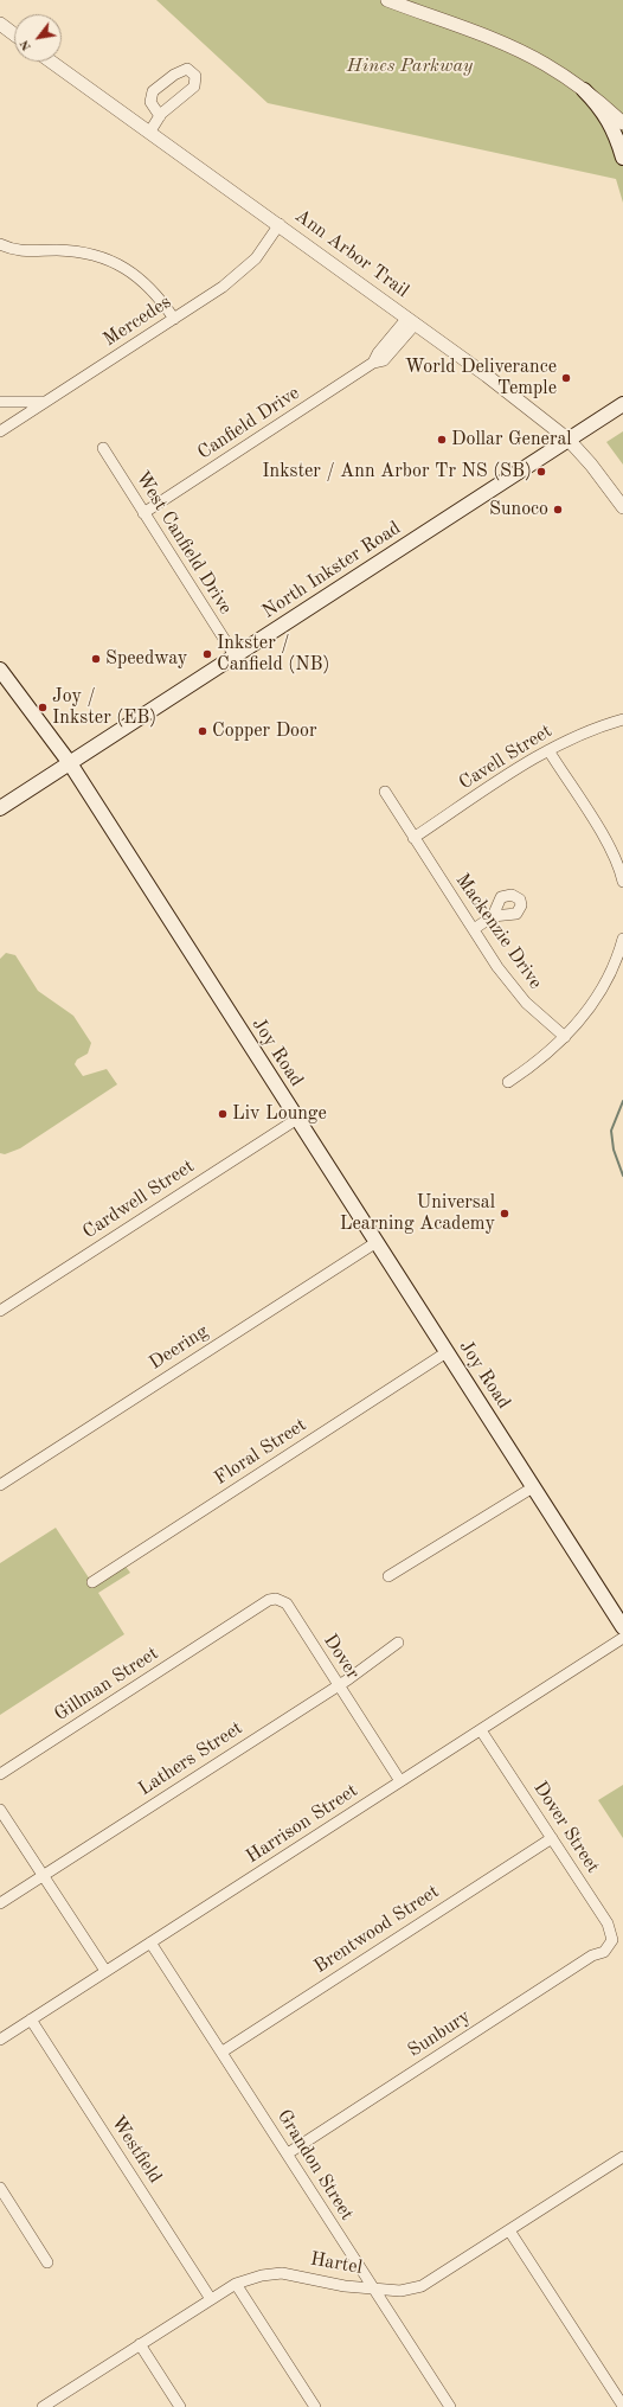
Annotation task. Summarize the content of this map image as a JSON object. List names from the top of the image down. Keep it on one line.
{"streets":{"main road":["North Inkster Road","Joy Road"],"street":["Ann Arbor Trail","Mercedes","Canfield Drive","West Canfield Drive","Cavell Street","Mackenzie Drive","Cardwell Street","Deering","Floral Street","Dover","Gillman Street","Lathers Street","Harrison Street","Dover Street","Brentwood Street","Sunbury","Westfield","Grandon Street","Hartel"]},"crossings":[["Ann Arbor Trail","Mercedes"],["Ann Arbor Trail","Canfield Drive"],["Ann Arbor Trail","North Inkster Road"],["Canfield Drive","West Canfield Drive"],["West Canfield Drive","North Inkster Road"],["North Inkster Road","Joy Road"],["Cavell Street","Mackenzie Drive"],["Joy Road","Cardwell Street"],["Joy Road","Deering"],["Joy Road","Floral Street"],["Dover","Gillman Street"],["Dover","Lathers Street"],["Dover","Harrison Street"],["Harrison Street","Dover Street"],["Harrison Street","Westfield"],["Harrison Street","Grandon Street"],["Dover Street","Brentwood Street"],["Dover Street","Sunbury"],["Brentwood Street","Grandon Street"],["Sunbury","Grandon Street"],["Westfield","Hartel"],["Grandon Street","Hartel"]],"parks":["Hines Parkway"],"places":["World Deliverance Temple","Dollar General","Inkster / Ann Arbor Tr NS (SB)","Sunoco","Inkster / Canfield (NB)","Speedway","Joy / Inkster (EB)","Copper Door","Liv Lounge","Universal Learning Academy"],"north":"bottom left"}
